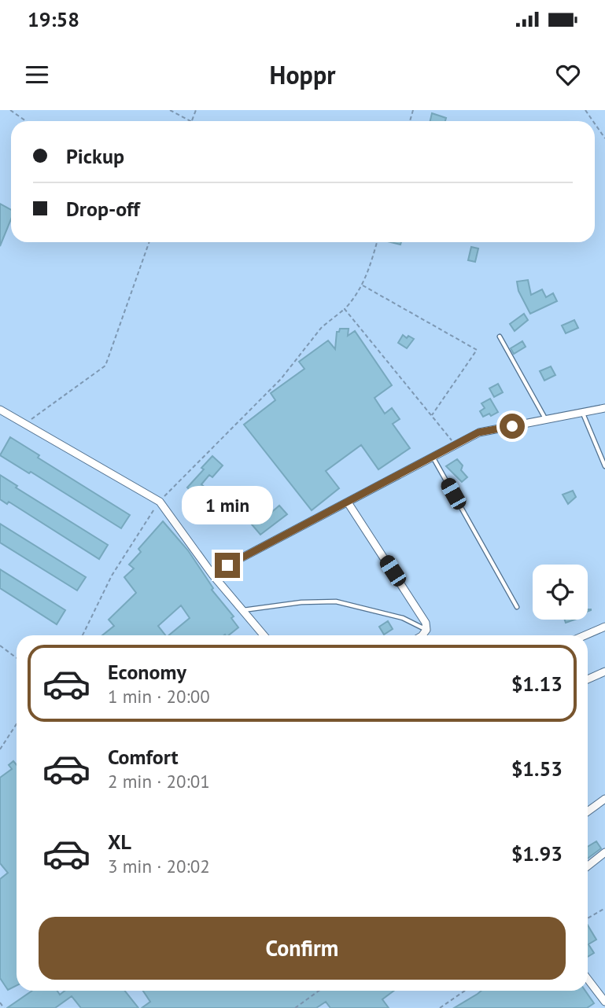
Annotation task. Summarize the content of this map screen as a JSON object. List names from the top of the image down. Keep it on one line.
{"page":{"status":"19:58","header":"Hoppr","banner":["Pickup","Drop-off"],"bubble":"1 min","list":[{"name":"Economy","note":"1 min · 20:00","value":"$1.13"},{"name":"Comfort","note":"2 min · 20:01","value":"$1.53"},{"name":"XL","note":"3 min · 20:02","value":"$1.93"}],"buttons":"Confirm"}}
